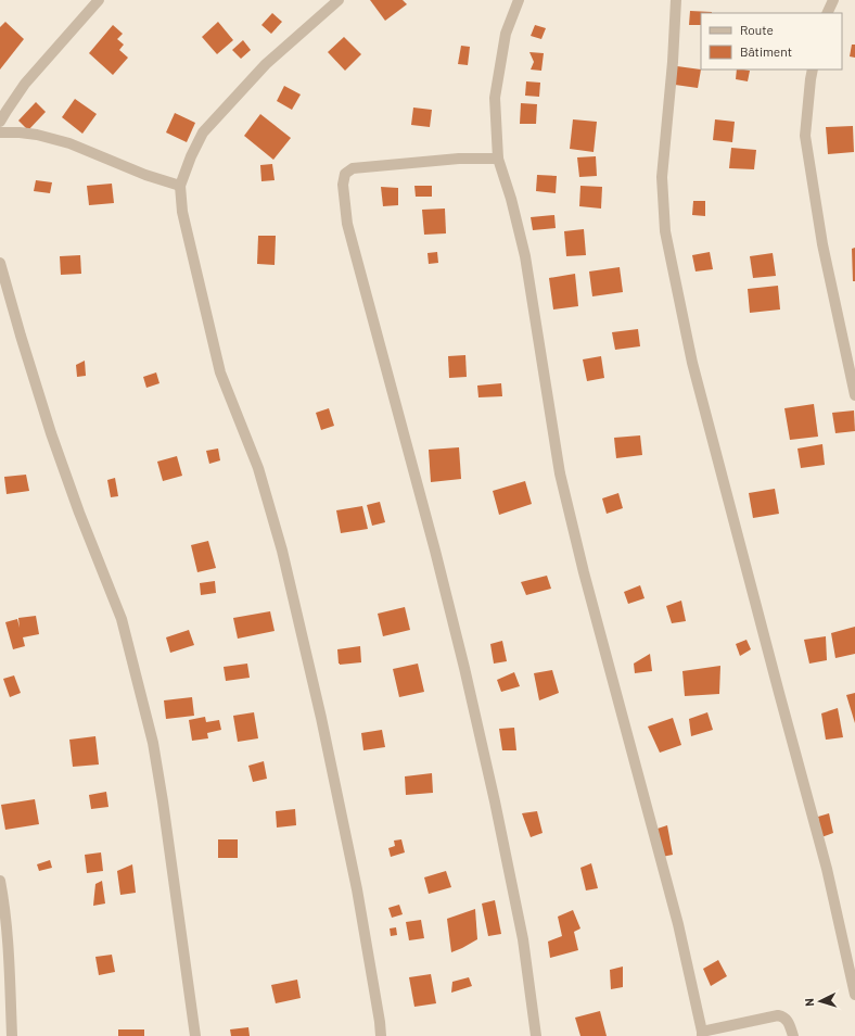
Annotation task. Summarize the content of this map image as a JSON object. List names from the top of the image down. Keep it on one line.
{"legend":["Route","Bâtiment"],"north":"left"}
